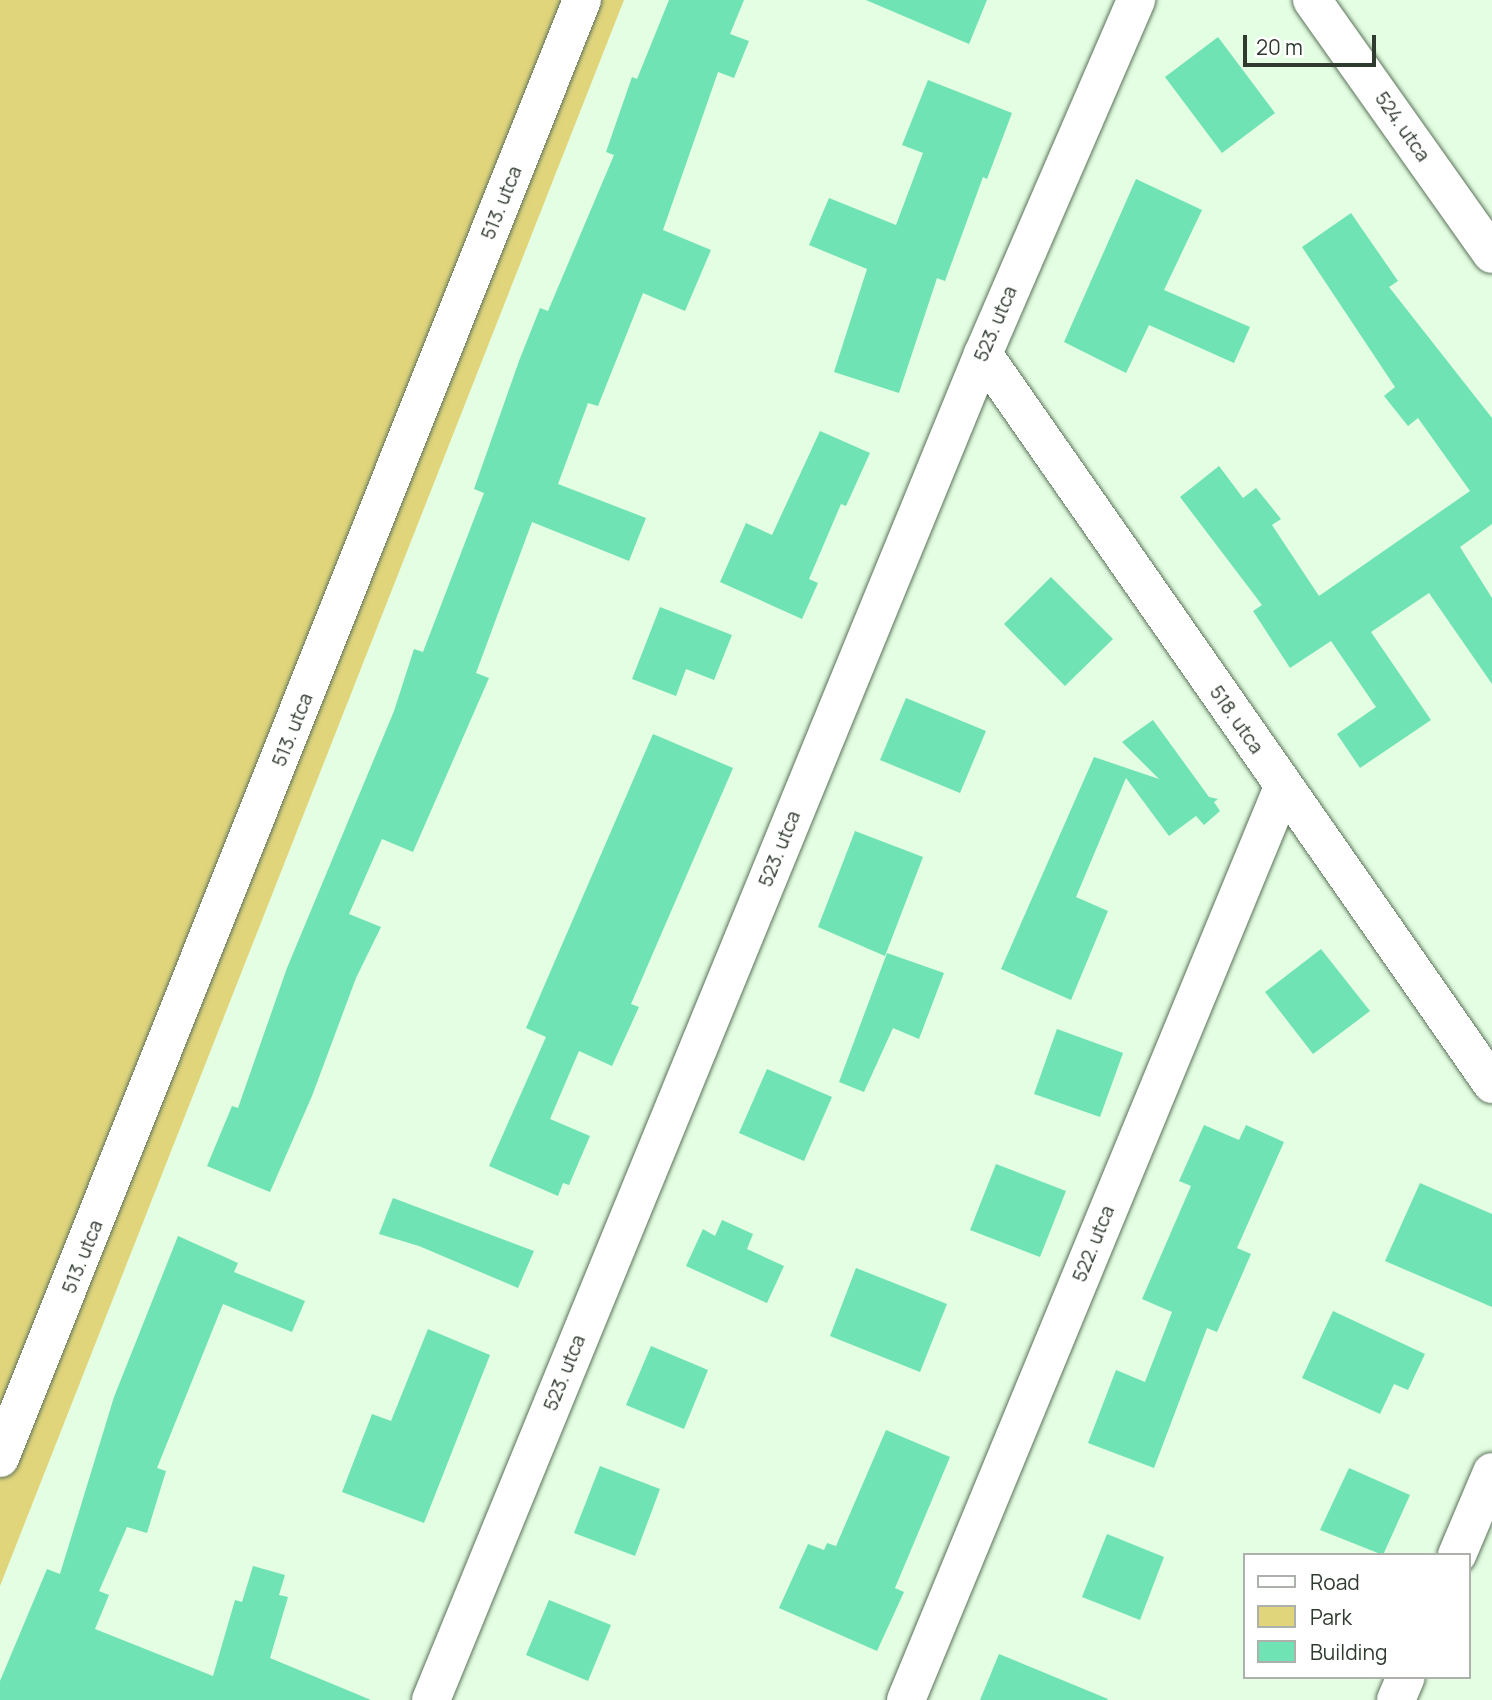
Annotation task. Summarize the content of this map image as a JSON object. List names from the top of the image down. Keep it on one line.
{"streets":{"street":["524. utca","513. utca","523. utca","518. utca","522. utca"]},"crossings":[["523. utca","518. utca"],["518. utca","522. utca"]],"legend":["Road","Park","Building"],"scale_bar":"20 m"}
